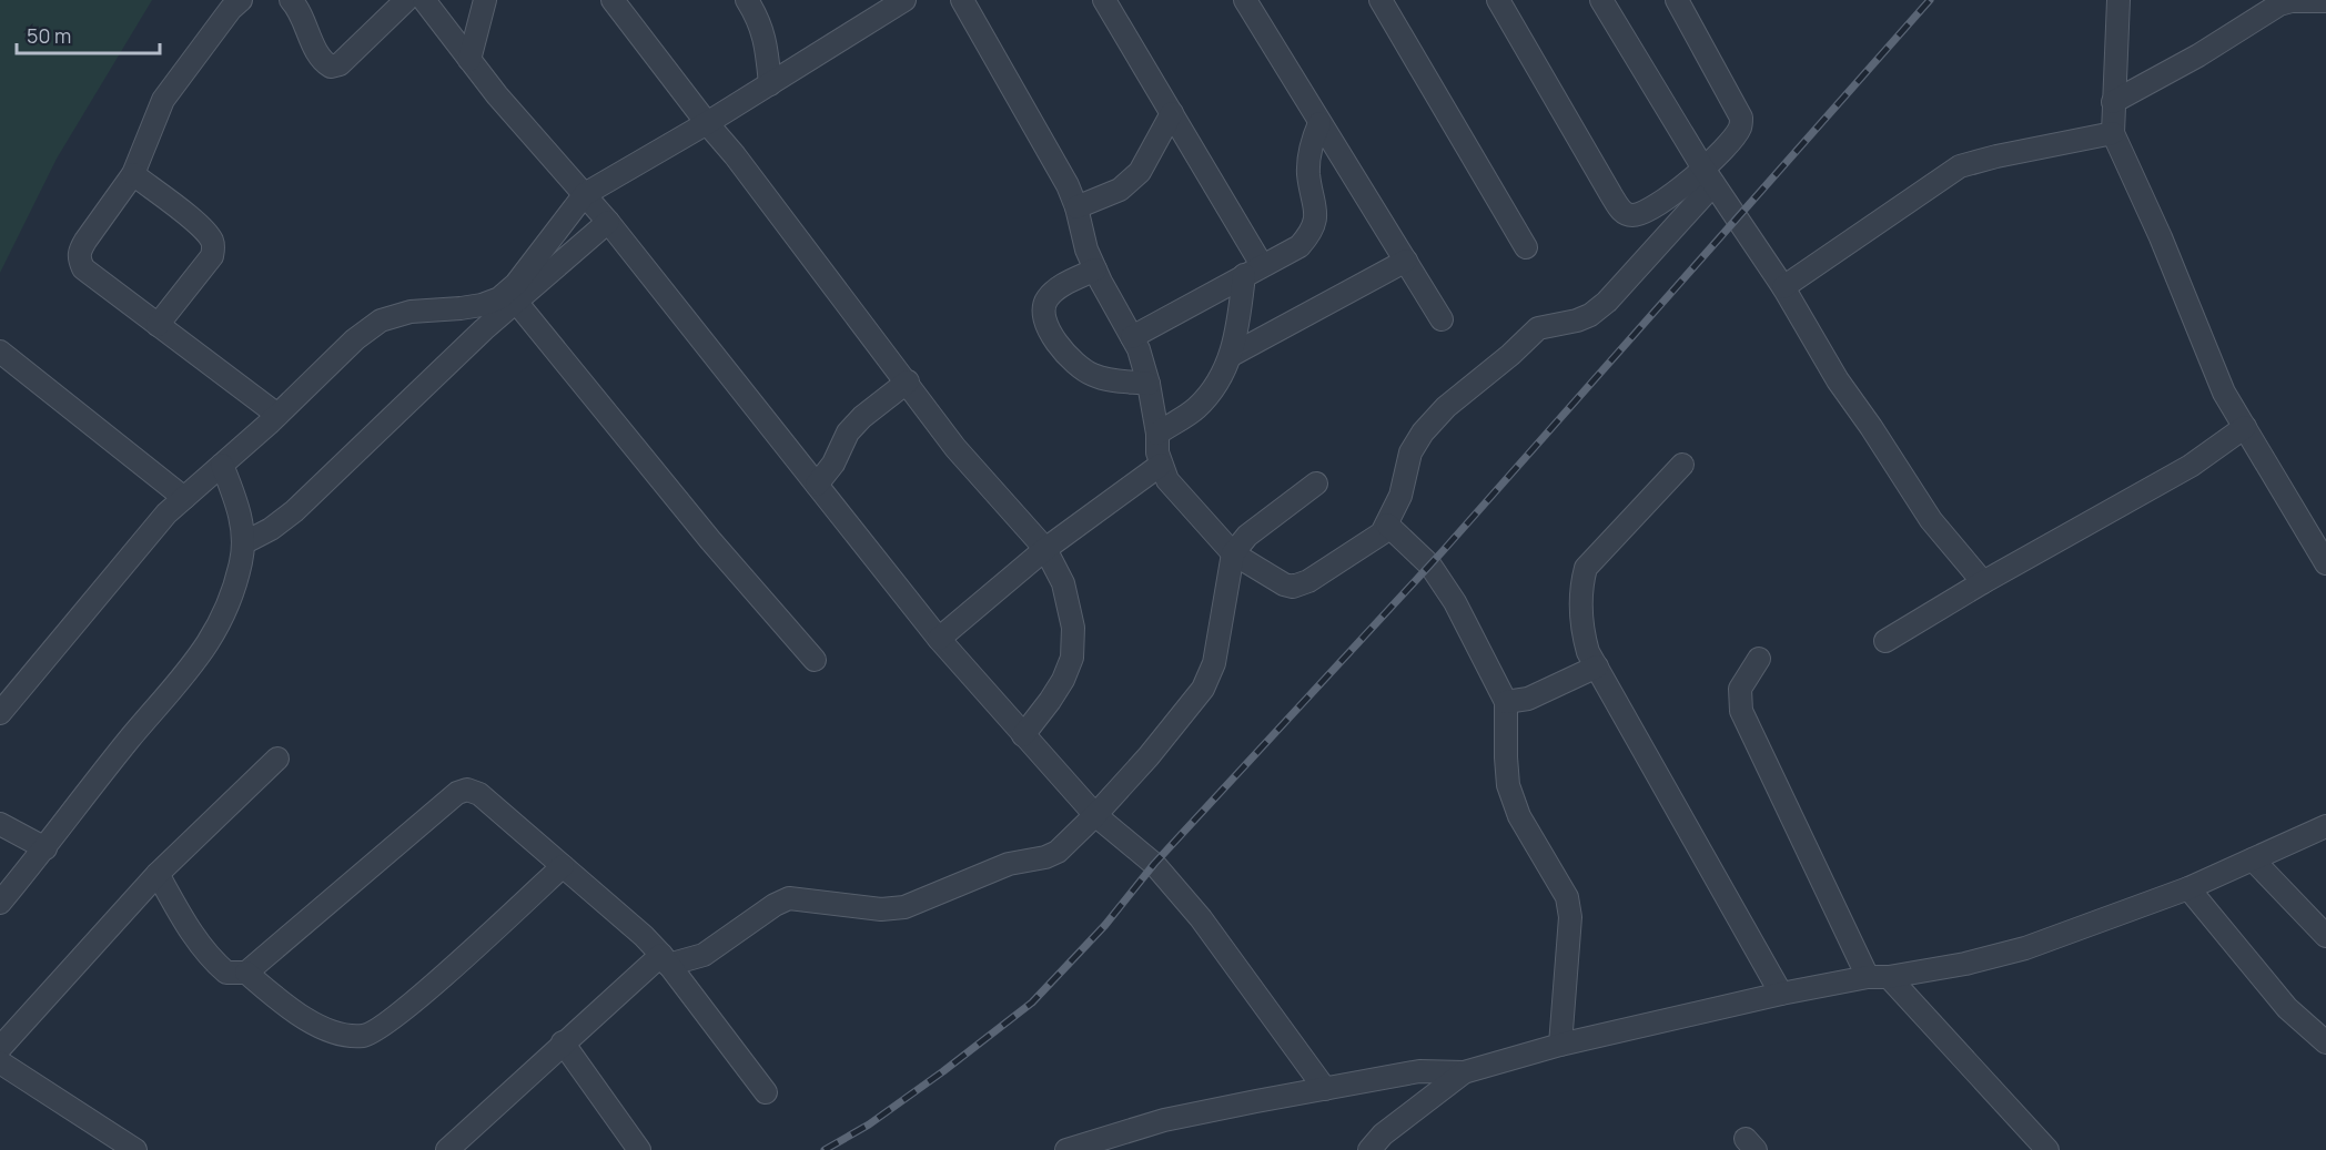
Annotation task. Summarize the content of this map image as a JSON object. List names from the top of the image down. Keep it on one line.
{"scale_bar":"50 m"}
